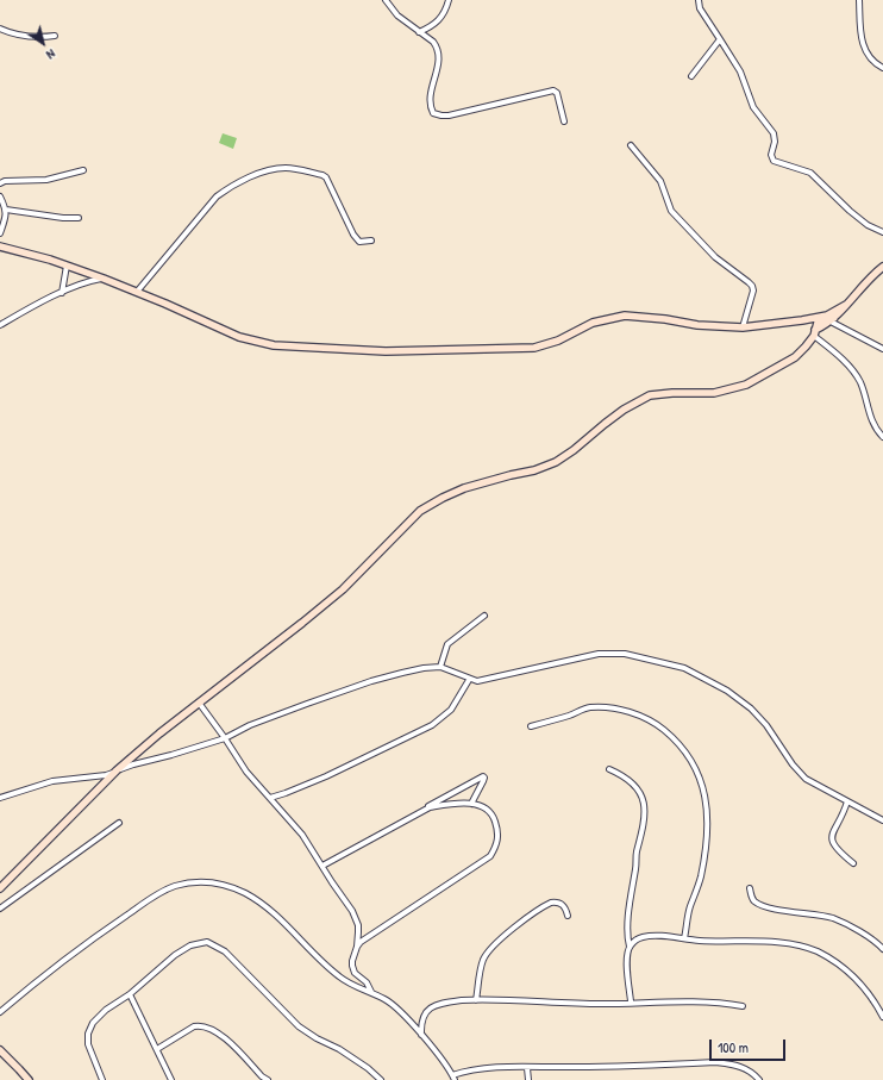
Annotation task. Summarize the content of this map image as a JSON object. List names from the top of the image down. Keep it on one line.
{"scale_bar":"100 m","north":"bottom right"}
